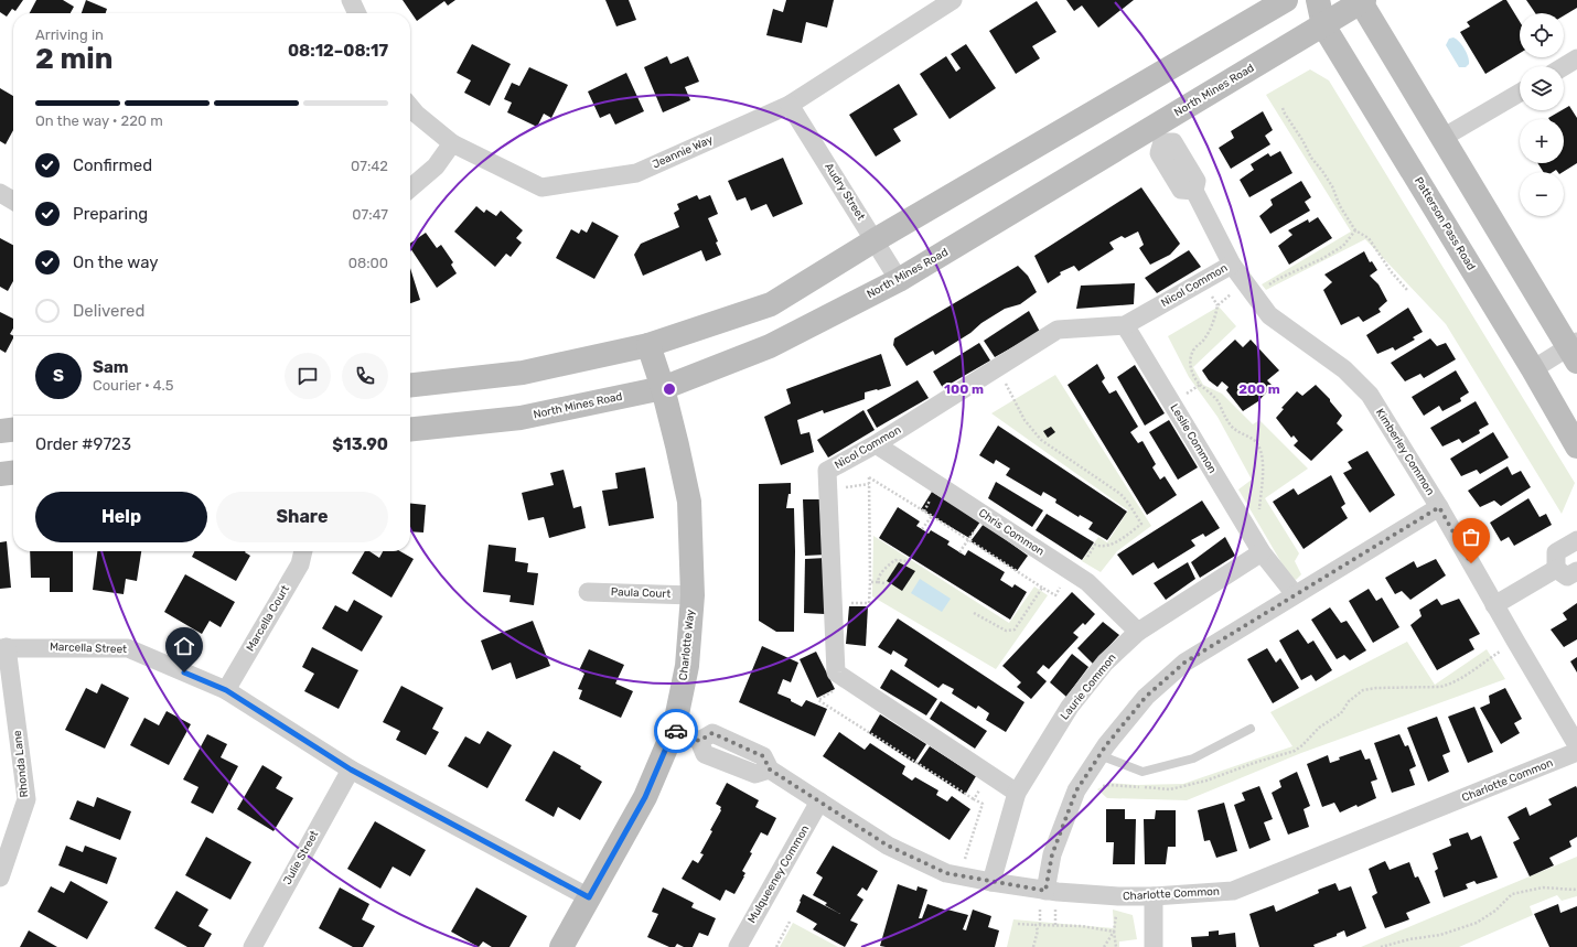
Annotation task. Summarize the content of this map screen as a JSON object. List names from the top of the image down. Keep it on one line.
{"streets":{"main road":["North Mines Road","Patterson Pass Road","Charlotte Way"],"street":["Jeannie Way","Audry Street","Nicol Common","Leslie Common","Kimberley Common","Chris Common","Paula Court","Marcella Court","Marcella Street","Laurie Common","Rhonda Lane","Charlotte Common","Julie Street","Mulqueeney Common"]},"crossings":[["North Mines Road","Audry Street"],["North Mines Road","Patterson Pass Road"],["North Mines Road","Kimberley Common"],["North Mines Road","Charlotte Way"],["Jeannie Way","Audry Street"],["Nicol Common","Leslie Common"],["Nicol Common","Kimberley Common"],["Nicol Common","Chris Common"],["Nicol Common","Laurie Common"],["Leslie Common","Laurie Common"],["Chris Common","Laurie Common"],["Paula Court","Charlotte Way"],["Marcella Court","Marcella Street"],["Charlotte Way","Marcella Street"],["Charlotte Way","Charlotte Common"],["Marcella Street","Rhonda Lane"],["Marcella Street","Julie Street"],["Laurie Common","Charlotte Common"],["Charlotte Common","Mulqueeney Common"]],"page":{"map_buttons":["+","−"],"heading":["2 min","Arriving in","08:12–08:17"],"panel":["Sam","Courier · 4.5","Order #9723","$13.90"],"bar":"On the way · 220 m","list":[["Confirmed","07:42"],["Preparing","07:47"],["On the way","08:00"],"Delivered"],"round":"S","buttons":["Help","Share"]},"rings":["100 m","200 m"]}
